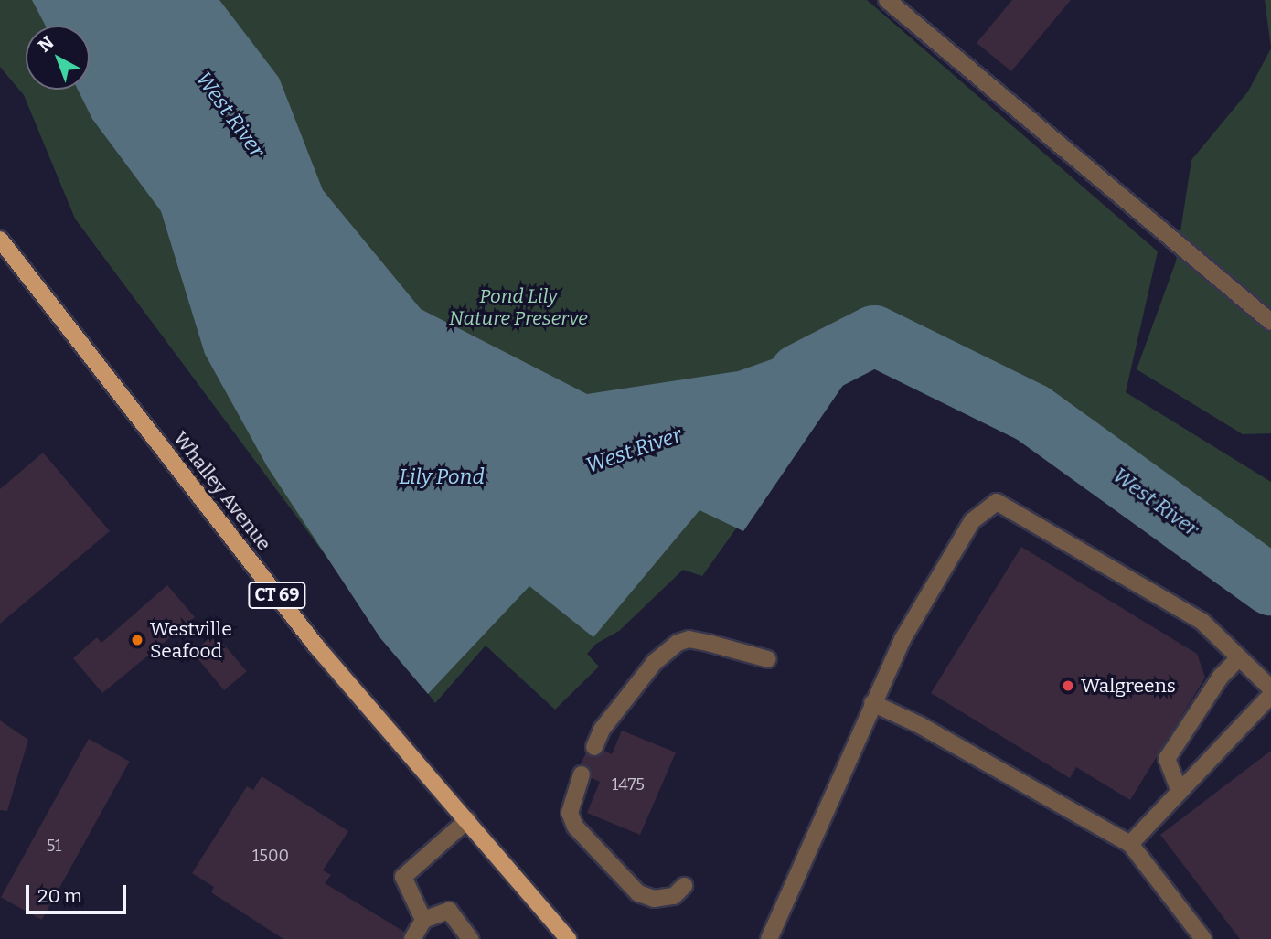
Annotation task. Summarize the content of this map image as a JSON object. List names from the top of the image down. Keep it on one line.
{"streets":{"main road":["Whalley Avenue","CT 69"]},"water":["West River","Lily Pond"],"parks":["Pond Lily Nature Preserve"],"places":["Westville Seafood","Walgreens"],"house_numbers":["1475","51","1500"],"scale_bar":"20 m","north":"top left"}
